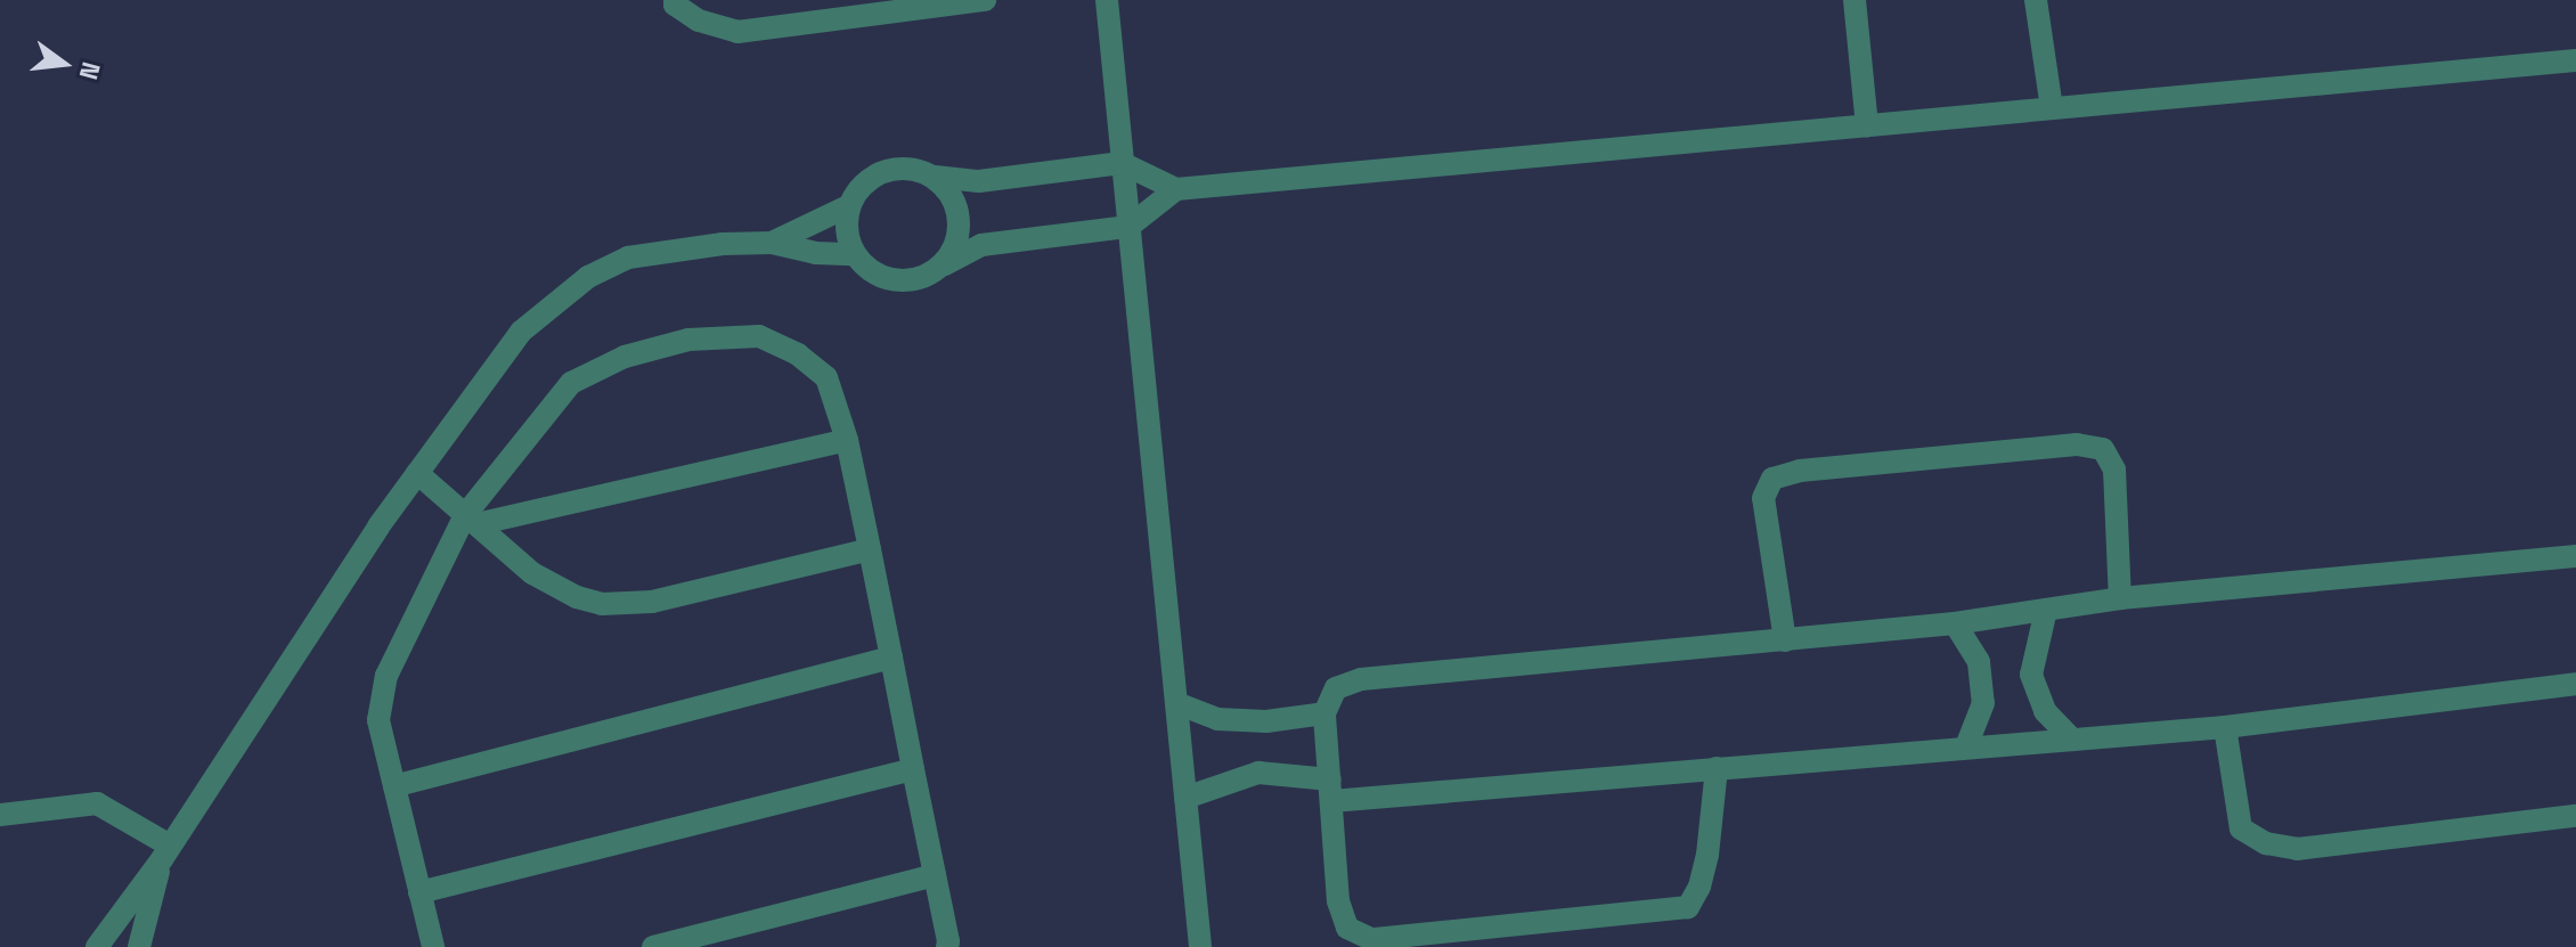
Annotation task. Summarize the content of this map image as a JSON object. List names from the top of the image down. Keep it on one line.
{"north":"right"}
